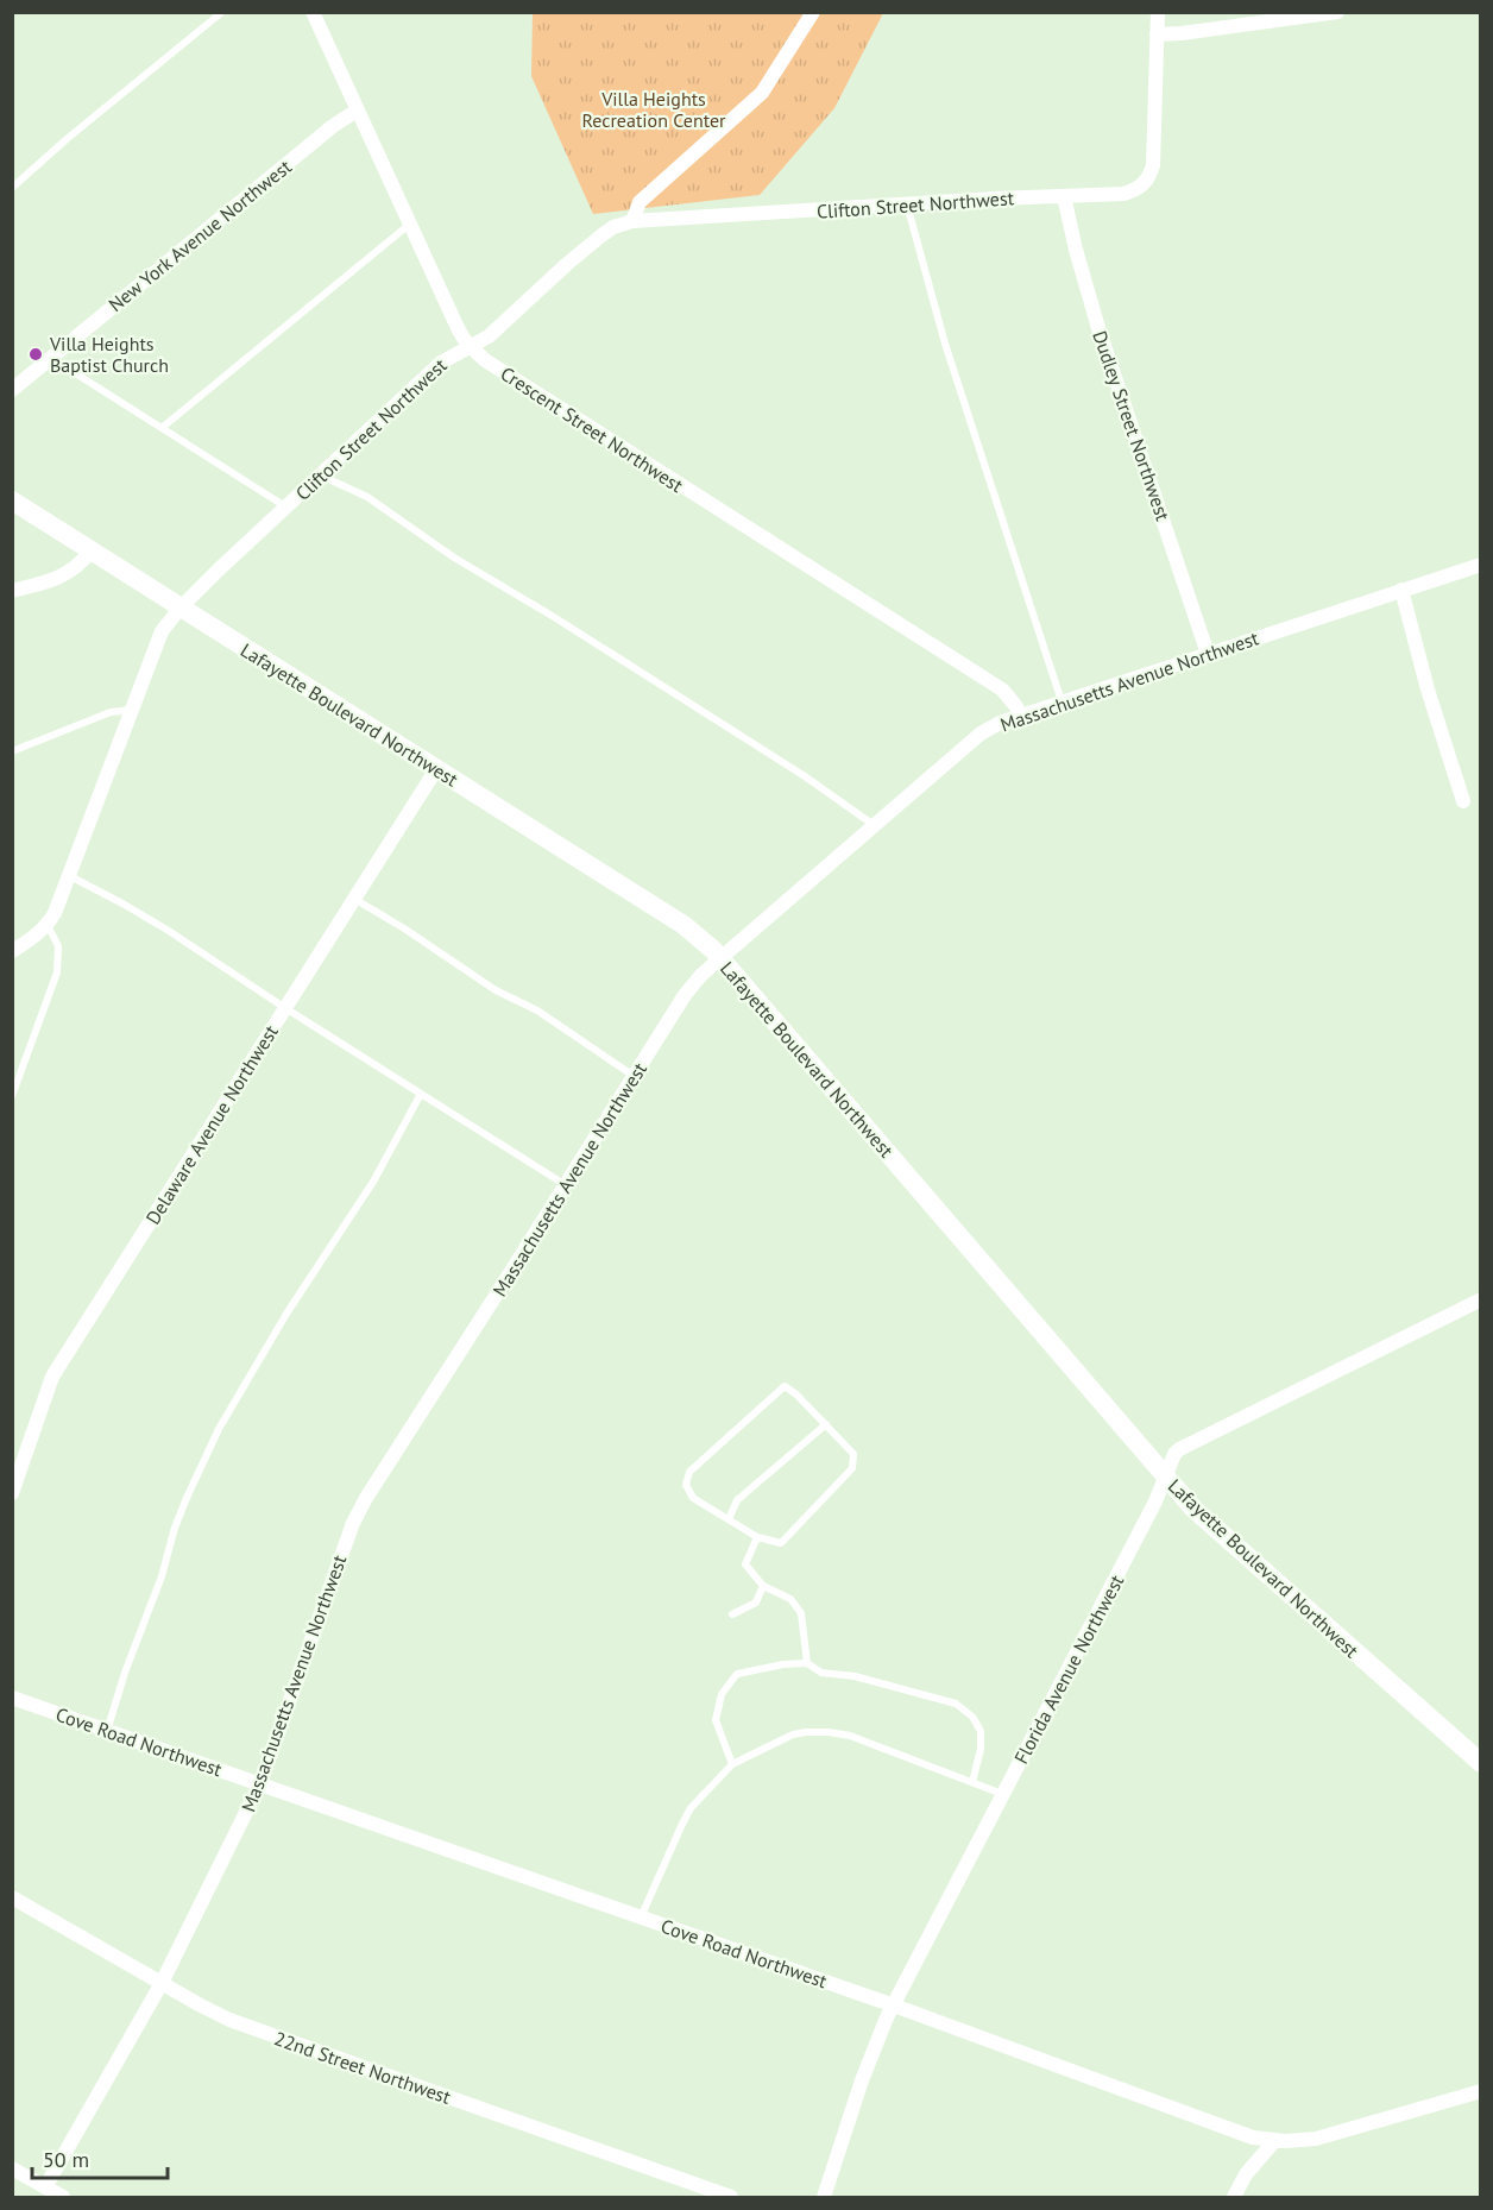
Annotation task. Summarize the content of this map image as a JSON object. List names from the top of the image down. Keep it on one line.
{"streets":{"main road":["Lafayette Boulevard Northwest"],"street":["Clifton Street Northwest","New York Avenue Northwest","Dudley Street Northwest","Crescent Street Northwest","Massachusetts Avenue Northwest","Delaware Avenue Northwest","Florida Avenue Northwest","Cove Road Northwest","22nd Street Northwest"]},"crossings":[["Clifton Street Northwest","Dudley Street Northwest"],["Clifton Street Northwest","Crescent Street Northwest"],["Clifton Street Northwest","Lafayette Boulevard Northwest"],["New York Avenue Northwest","Crescent Street Northwest"],["Dudley Street Northwest","Massachusetts Avenue Northwest"],["Crescent Street Northwest","Massachusetts Avenue Northwest"],["Massachusetts Avenue Northwest","Lafayette Boulevard Northwest"],["Massachusetts Avenue Northwest","Cove Road Northwest"],["Massachusetts Avenue Northwest","22nd Street Northwest"],["Lafayette Boulevard Northwest","Delaware Avenue Northwest"],["Lafayette Boulevard Northwest","Florida Avenue Northwest"],["Florida Avenue Northwest","Cove Road Northwest"]],"parks":["Villa Heights Recreation Center"],"places":["Villa Heights Baptist Church"],"scale_bar":"50 m"}
